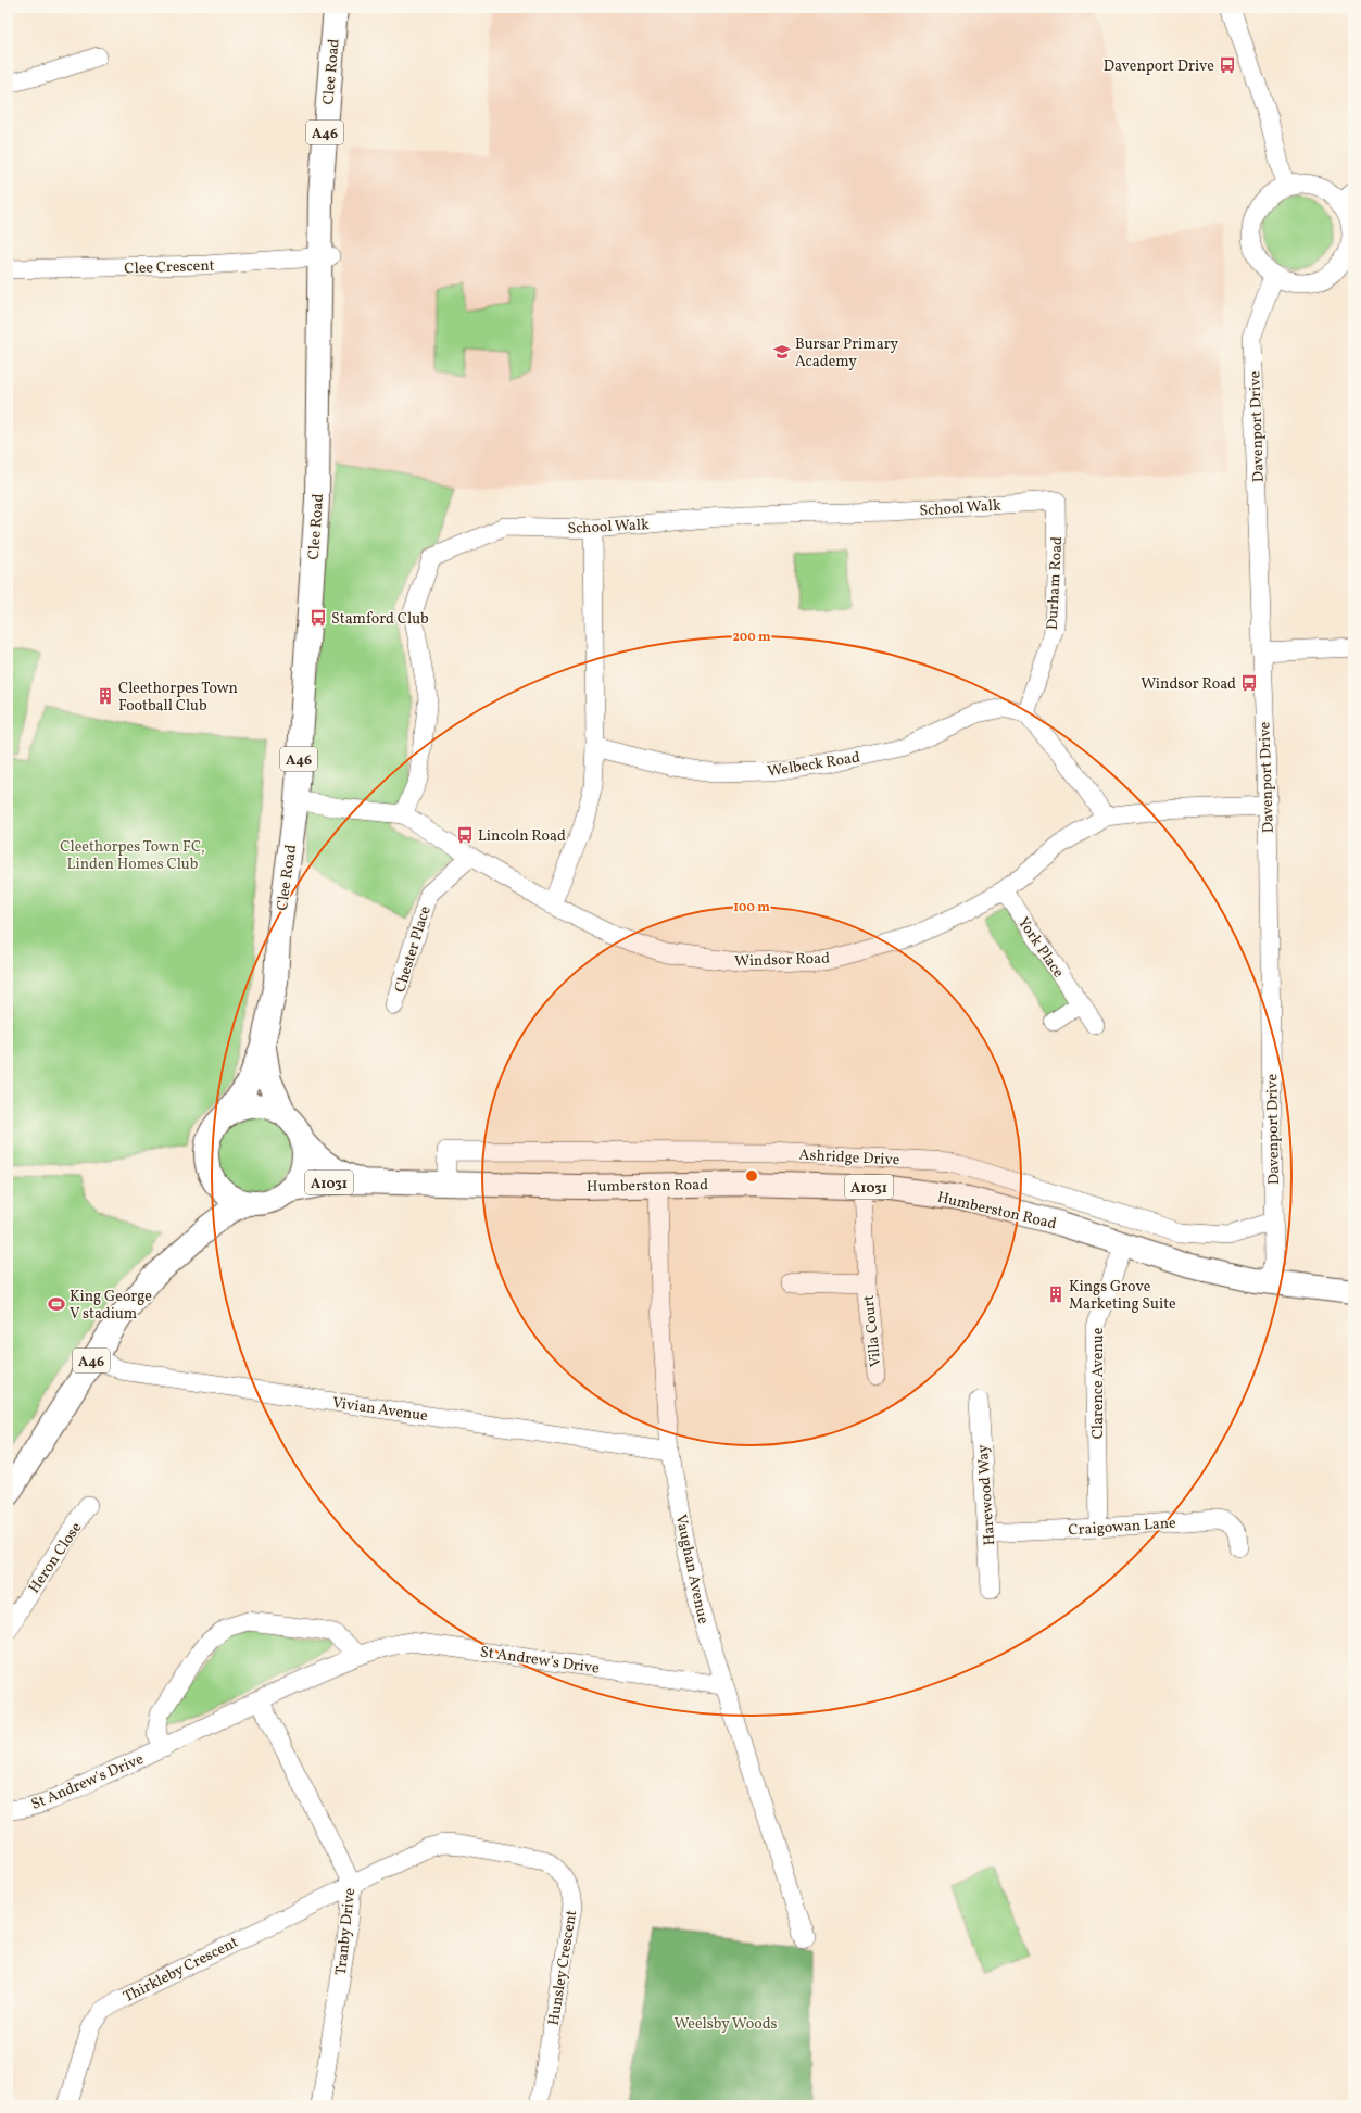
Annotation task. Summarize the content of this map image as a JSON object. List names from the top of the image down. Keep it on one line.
{"streets":{"main road":["Clee Road","A46","A1031","Humberston Road"],"street":["Clee Crescent","Davenport Drive","School Walk","Durham Road","Welbeck Road","York Place","Chester Place","Windsor Road","Ashridge Drive","Villa Court","Clarence Avenue","Vivian Avenue","Harewood Way","Craigowan Lane","Heron Close","Vaughan Avenue","St Andrew's Drive","Tranby Drive","Hunsley Crescent","Thirkleby Crescent"]},"crossings":[["Clee Road","A46"],["Clee Road","Clee Crescent"],["Clee Road","Windsor Road"],["Clee Road","Humberston Road"],["A46","Humberston Road"],["A46","Vivian Avenue"],["Davenport Drive","Windsor Road"],["Davenport Drive","Ashridge Drive"],["Davenport Drive","Humberston Road"],["School Walk","Durham Road"],["School Walk","Windsor Road"],["Durham Road","Welbeck Road"],["York Place","Windsor Road"],["Chester Place","Windsor Road"],["Ashridge Drive","Humberston Road"],["Humberston Road","Villa Court"],["Humberston Road","Clarence Avenue"],["Humberston Road","Vaughan Avenue"],["Clarence Avenue","Craigowan Lane"],["Vivian Avenue","Vaughan Avenue"],["Harewood Way","Craigowan Lane"],["Vaughan Avenue","St Andrew's Drive"],["St Andrew's Drive","Tranby Drive"],["Tranby Drive","Hunsley Crescent"],["Tranby Drive","Thirkleby Crescent"],["Hunsley Crescent","Thirkleby Crescent"]],"parks":["Cleethorpes Town FC, Linden Homes Club","Weelsby Woods"],"places":{"bus stop":["Davenport Drive","Stamford Club","Windsor Road","Lincoln Road"],"school or university":["Bursar Primary Academy"],"building":["Cleethorpes Town Football Club","Kings Grove Marketing Suite"],"sports":["King George V stadium"]},"rings":["200 m","100 m"]}
